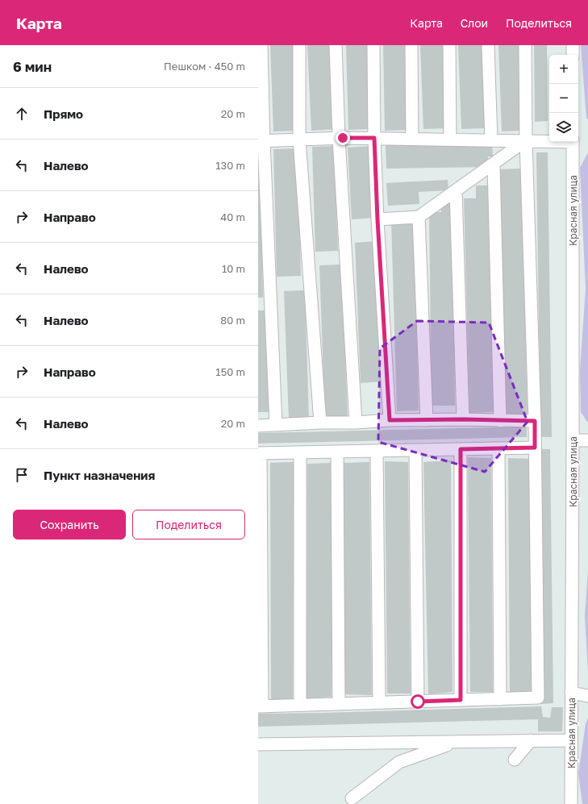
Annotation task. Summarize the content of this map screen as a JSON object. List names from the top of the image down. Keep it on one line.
{"streets":{"street":["Красная улица"]},"page":{"header":"Карта","nav":["Карта","Слои","Поделиться"],"heading":["6 мин","Пешком · 450 m"],"map_buttons":["+","−"],"list":[["Прямо","20 m"],["Налево","130 m"],["Направо","40 m"],["Налево","10 m"],["Налево","80 m"],["Направо","150 m"],["Налево","20 m"],"Пункт назначения"],"buttons":["Сохранить","Поделиться"]}}
